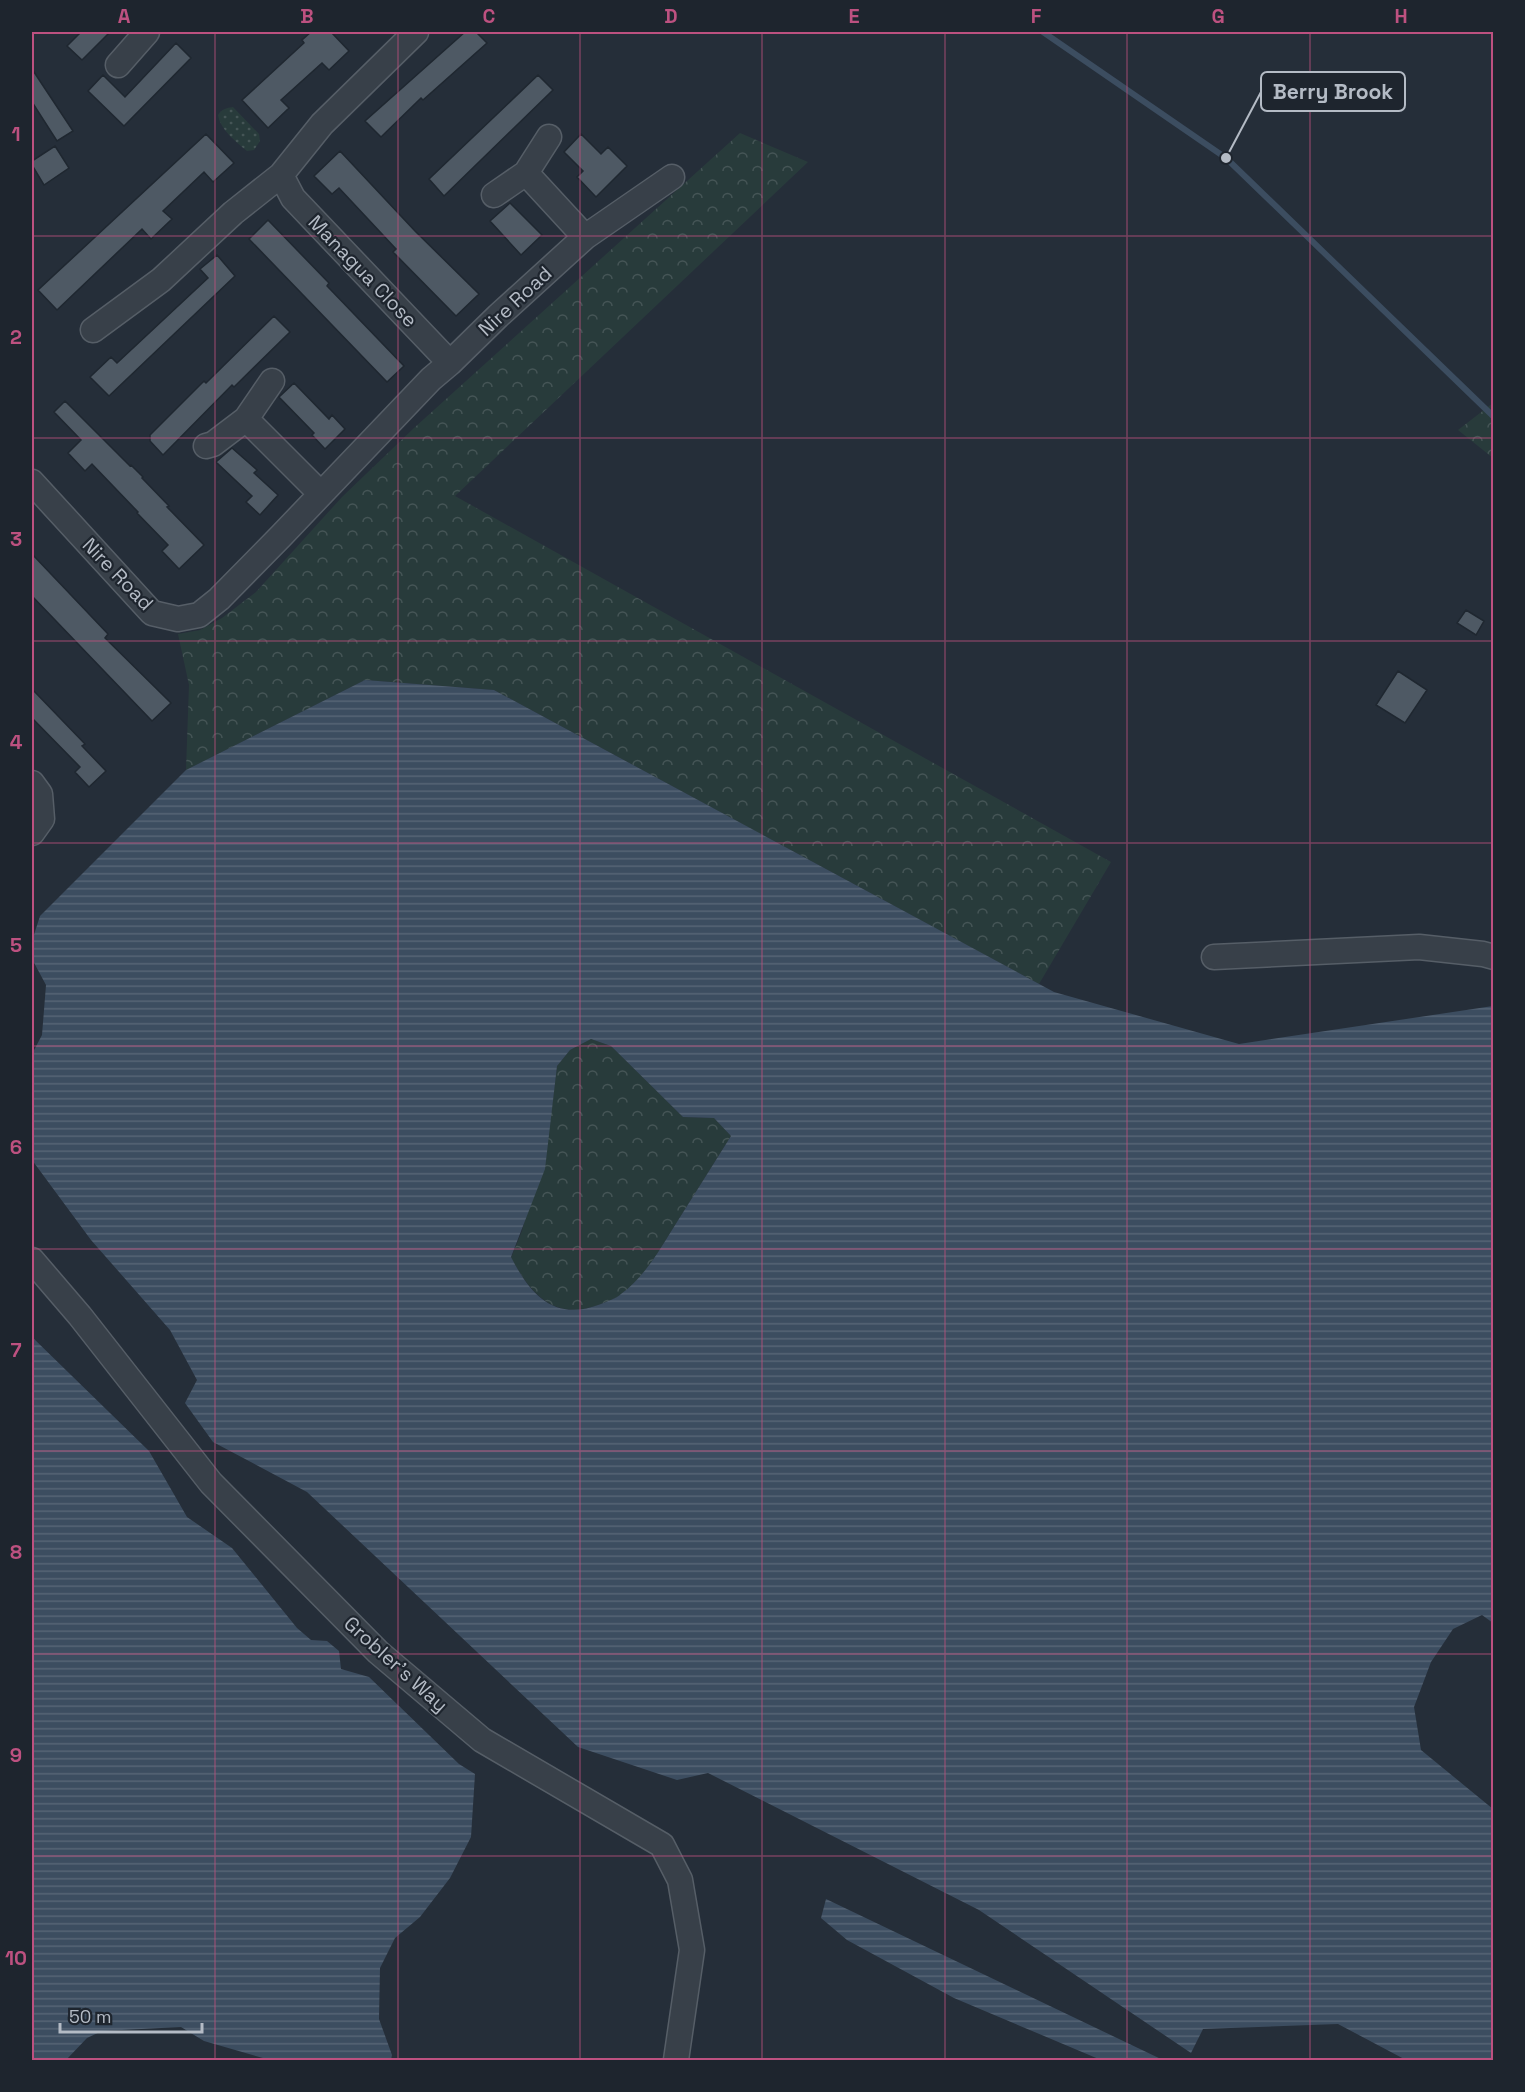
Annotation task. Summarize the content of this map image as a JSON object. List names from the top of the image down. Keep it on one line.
{"streets":{"street":["Managua Close","Nire Road","Grobler's Way"]},"crossings":[["Managua Close","Nire Road"]],"places":["Berry Brook"],"scale_bar":"50 m","grid":{"columns":["A","B","C","D","E","F","G","H"],"rows":["1","2","3","4","5","6","7","8","9","10"]}}
